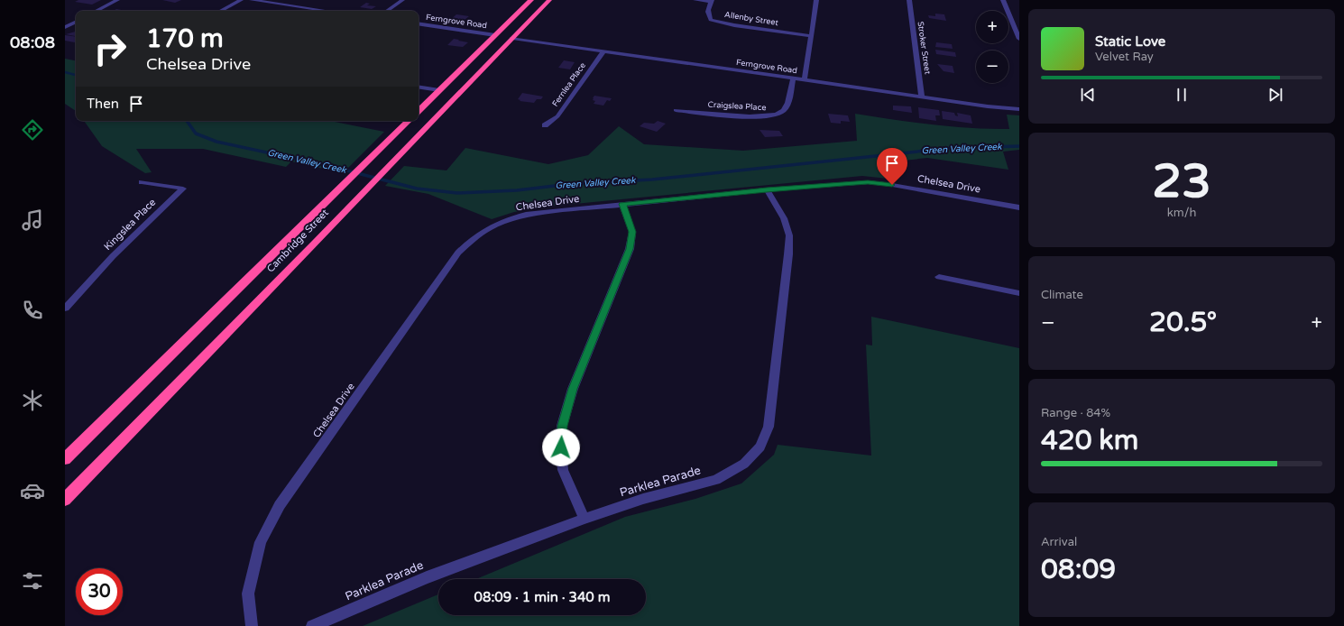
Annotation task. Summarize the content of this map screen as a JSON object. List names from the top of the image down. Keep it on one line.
{"streets":{"highway":["Cambridge Street"],"street":["Allenby Street","Ferngrove Road","Stroker Street","Fernlea Place","Craigslea Place","Chelsea Drive","Kingslea Place","Parklea Parade"]},"crossings":[["Ferngrove Road","Stroker Street"],["Ferngrove Road","Fernlea Place"],["Ferngrove Road","Craigslea Place"],["Ferngrove Road","Cambridge Street"],["Chelsea Drive","Parklea Parade"]],"water":["Green Valley Creek"],"page":{"tabs":"08:08","map_buttons":["+","−"],"turn":["170 m","Chelsea Drive"],"song":["Static Love","Velvet Ray"],"then":"Then","tile":[["23","km/h"],"Climate",["Range · 84%","420 km"],["Arrival","08:09"]],"heat":["−","20.5°","+"],"limit":"30","trip":"08:09 · 1 min · 340 m"}}
